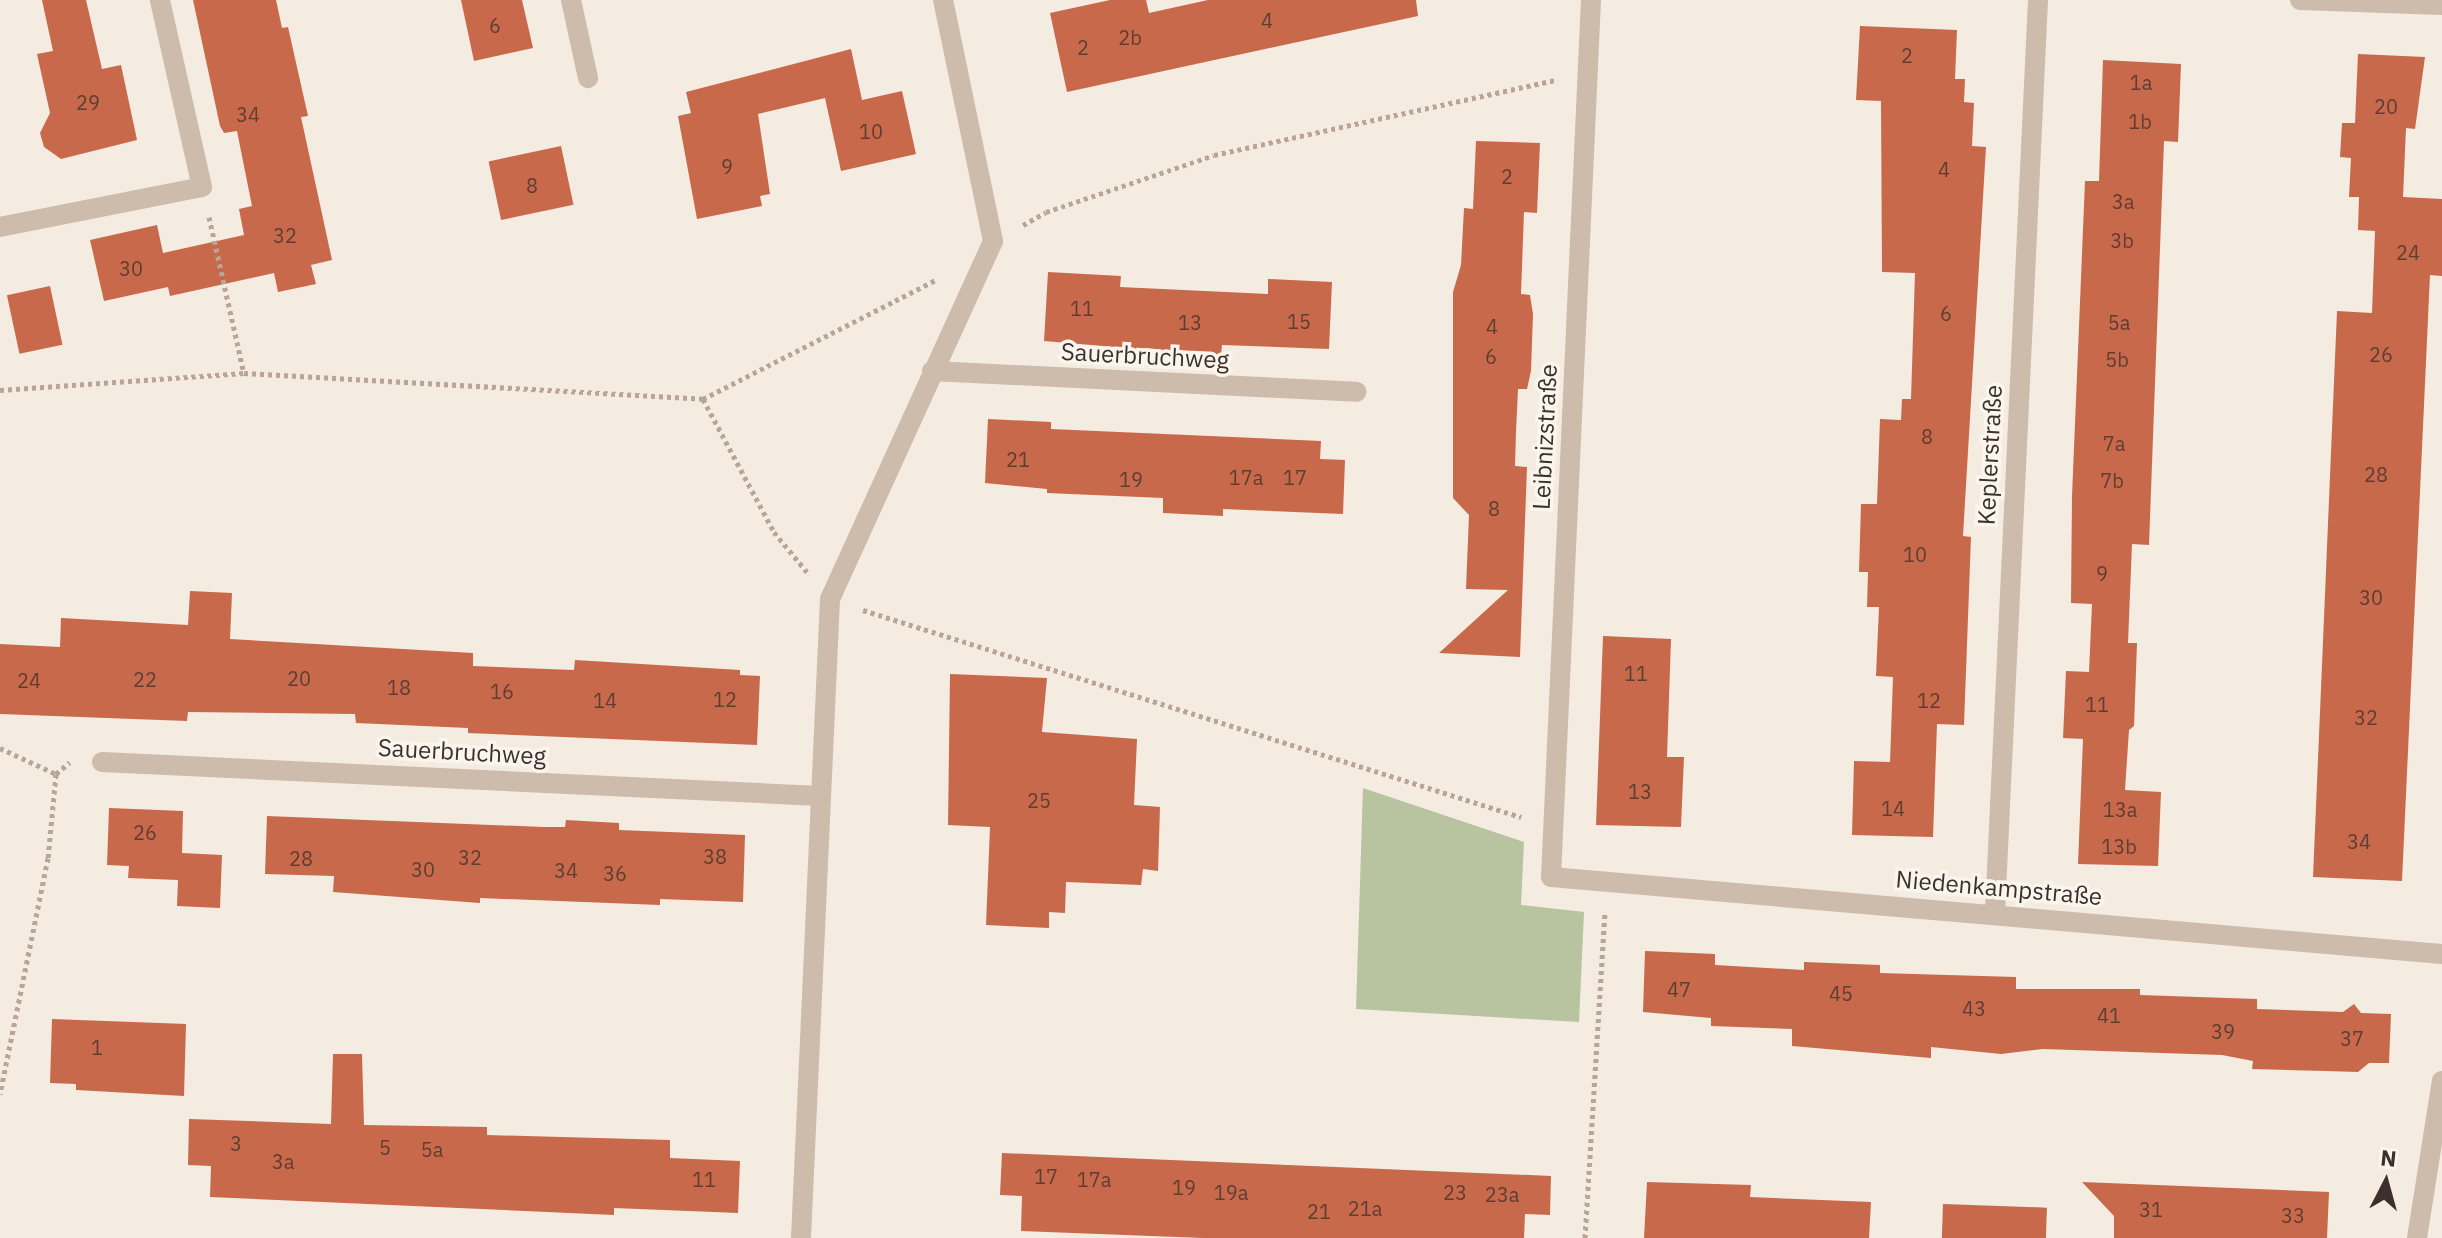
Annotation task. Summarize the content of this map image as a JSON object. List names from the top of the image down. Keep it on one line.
{"streets":{"street":["Sauerbruchweg","Leibnizstraße","Keplerstraße","Niedenkampstraße"]},"crossings":[["Leibnizstraße","Niedenkampstraße"],["Keplerstraße","Niedenkampstraße"]],"house_numbers":["4","6","2b","2","2","1a","29","20","34","1b","10","9","4","2","8","3a","32","3b","24","30","11","6","15","13","5a","4","26","6","5b","8","7a","21","28","17a","17","19","7b","8","10","9","30","11","20","22","24","18","16","12","14","12","11","32","13","25","14","13a","26","34","13b","38","32","28","30","34","36","47","45","43","41","39","37","1","3","5","5a","3a","17","11","17a","19","19a","23","23a","21a","31","21","33"],"north":"top"}
